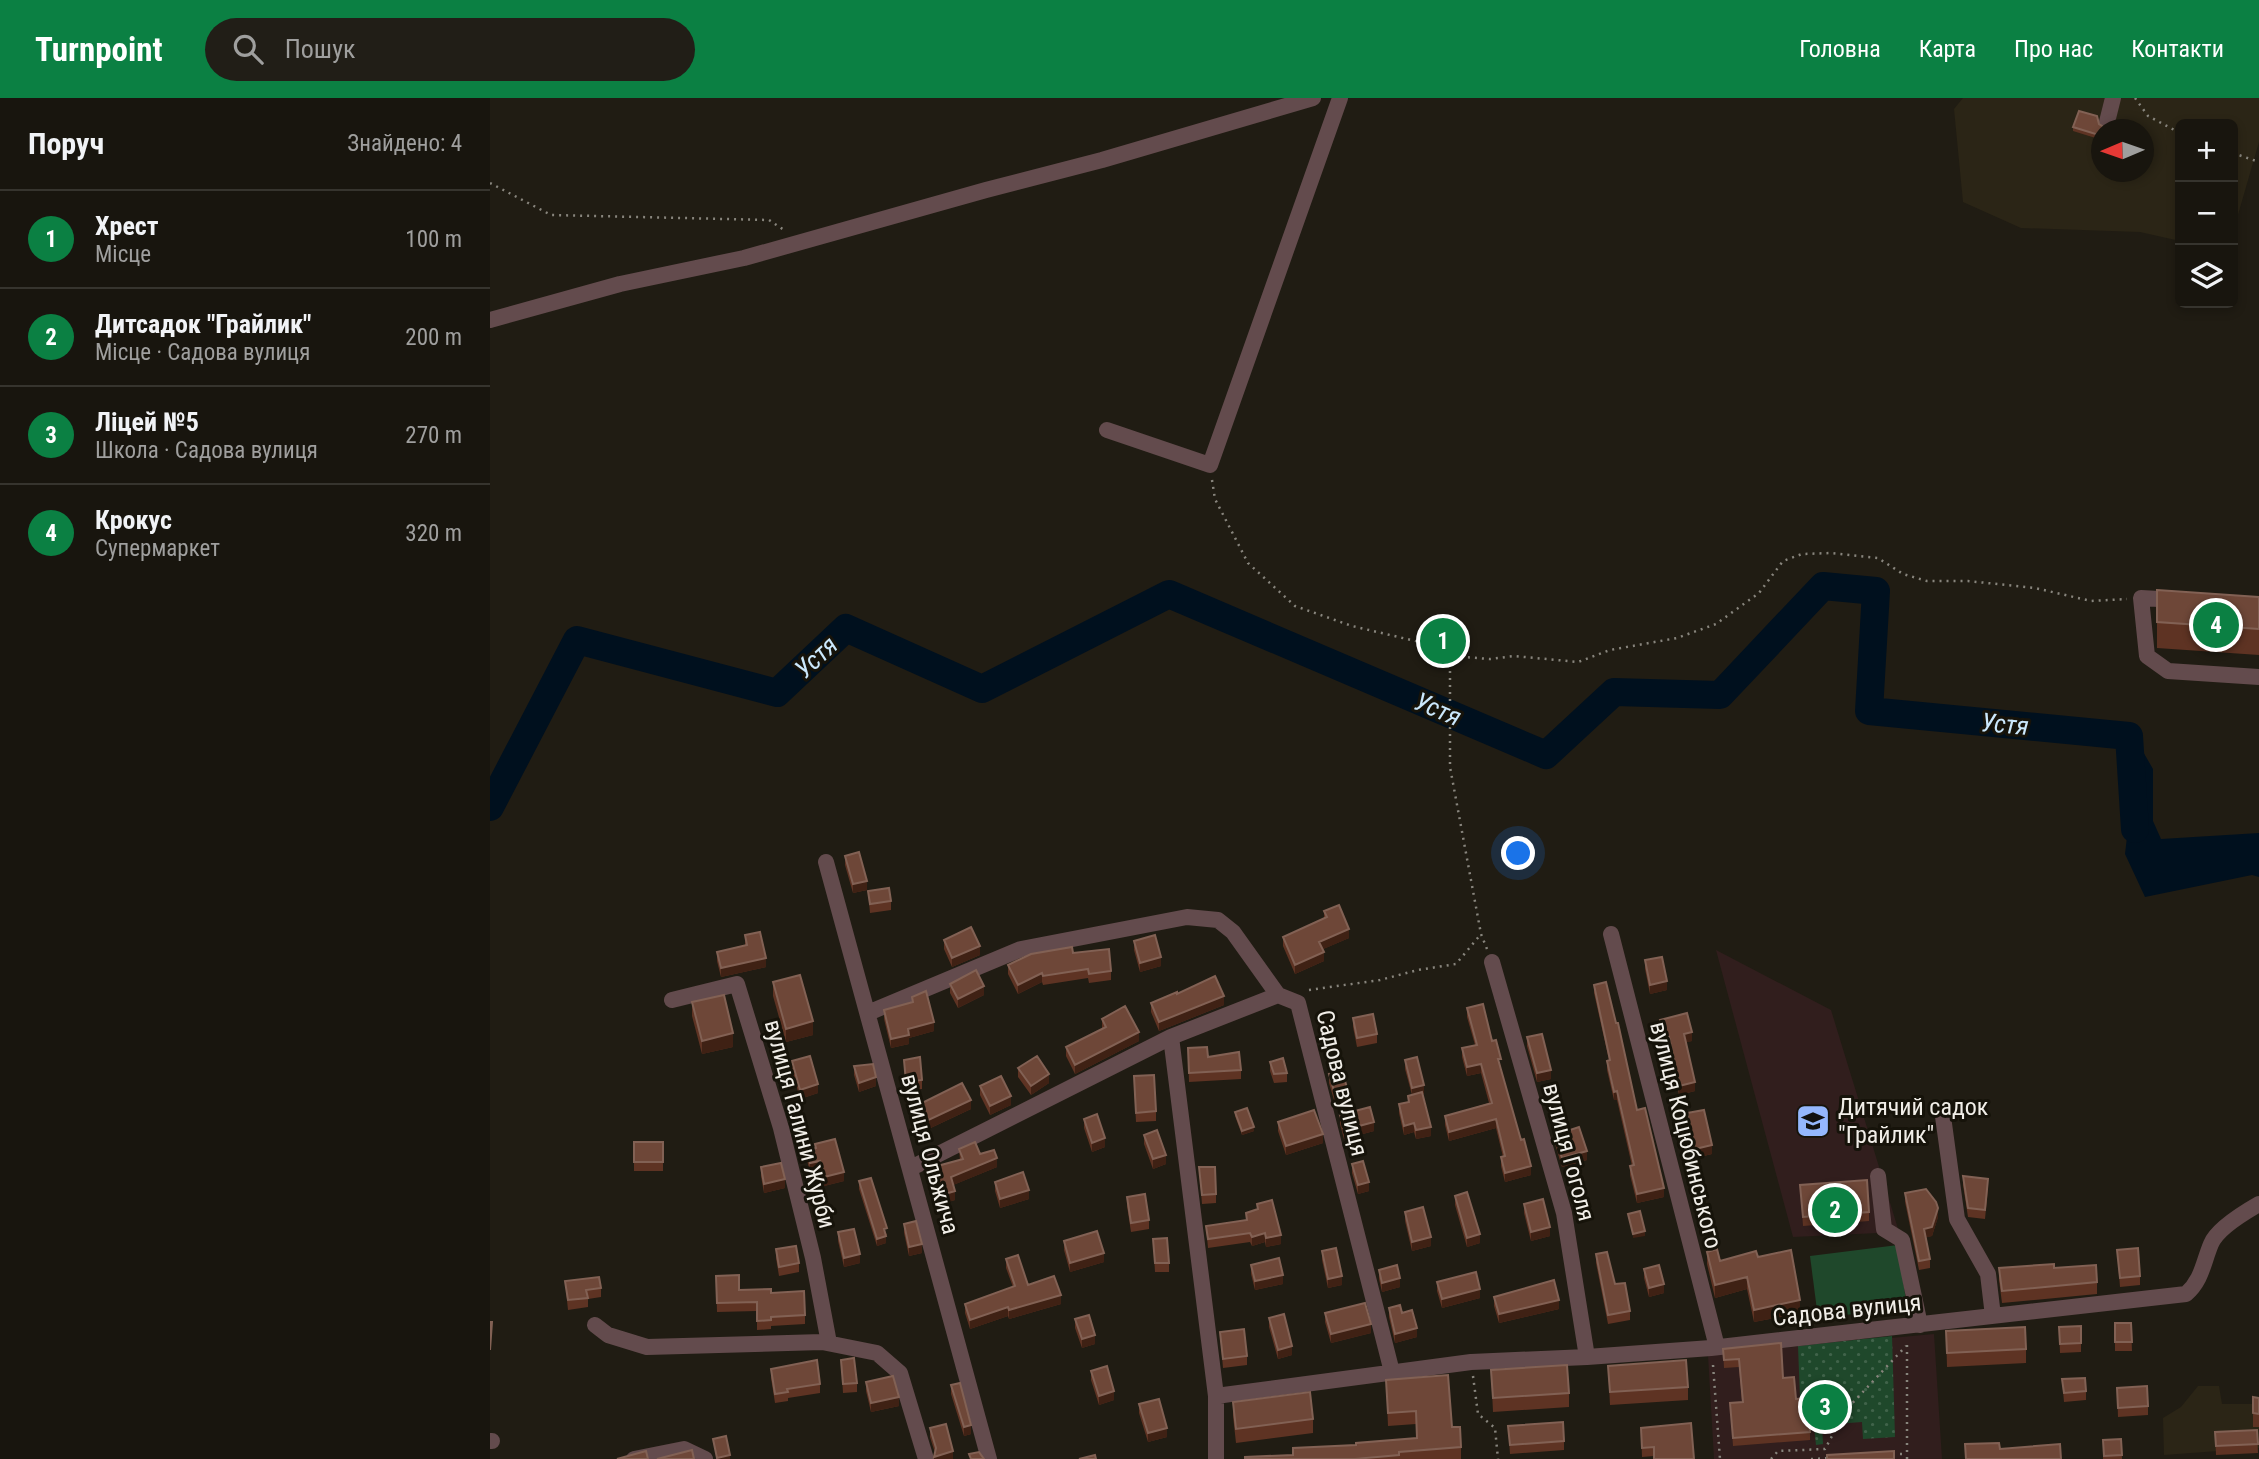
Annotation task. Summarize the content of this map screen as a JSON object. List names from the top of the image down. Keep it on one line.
{"streets":{"street":["Садова вулиця","вулиця Галини Журби","вулиця Коцюбинського","вулиця Гоголя","вулиця Ольжича"]},"crossings":[["Садова вулиця","вулиця Коцюбинського"],["Садова вулиця","вулиця Гоголя"]],"water":["Устя"],"places":{"school or university":["Дитячий садок \"Грайлик\""]},"north":"left","page":{"header":"Turnpoint","search":"Пошук","nav":["Головна","Карта","Про нас","Контакти"],"heading":["Поруч","Знайдено: 4"],"map_buttons":["+","−"],"list":[{"mark":"1","name":"Хрест","note":"Місце","value":"100 m"},{"mark":"2","name":"Дитсадок \"Грайлик\"","note":"Місце · Садова вулиця","value":"200 m"},{"mark":"3","name":"Ліцей №5","note":"Школа · Садова вулиця","value":"270 m"},{"mark":"4","name":"Крокус","note":"Супермаркет","value":"320 m"}],"pins":["4","1","2","3"]}}
